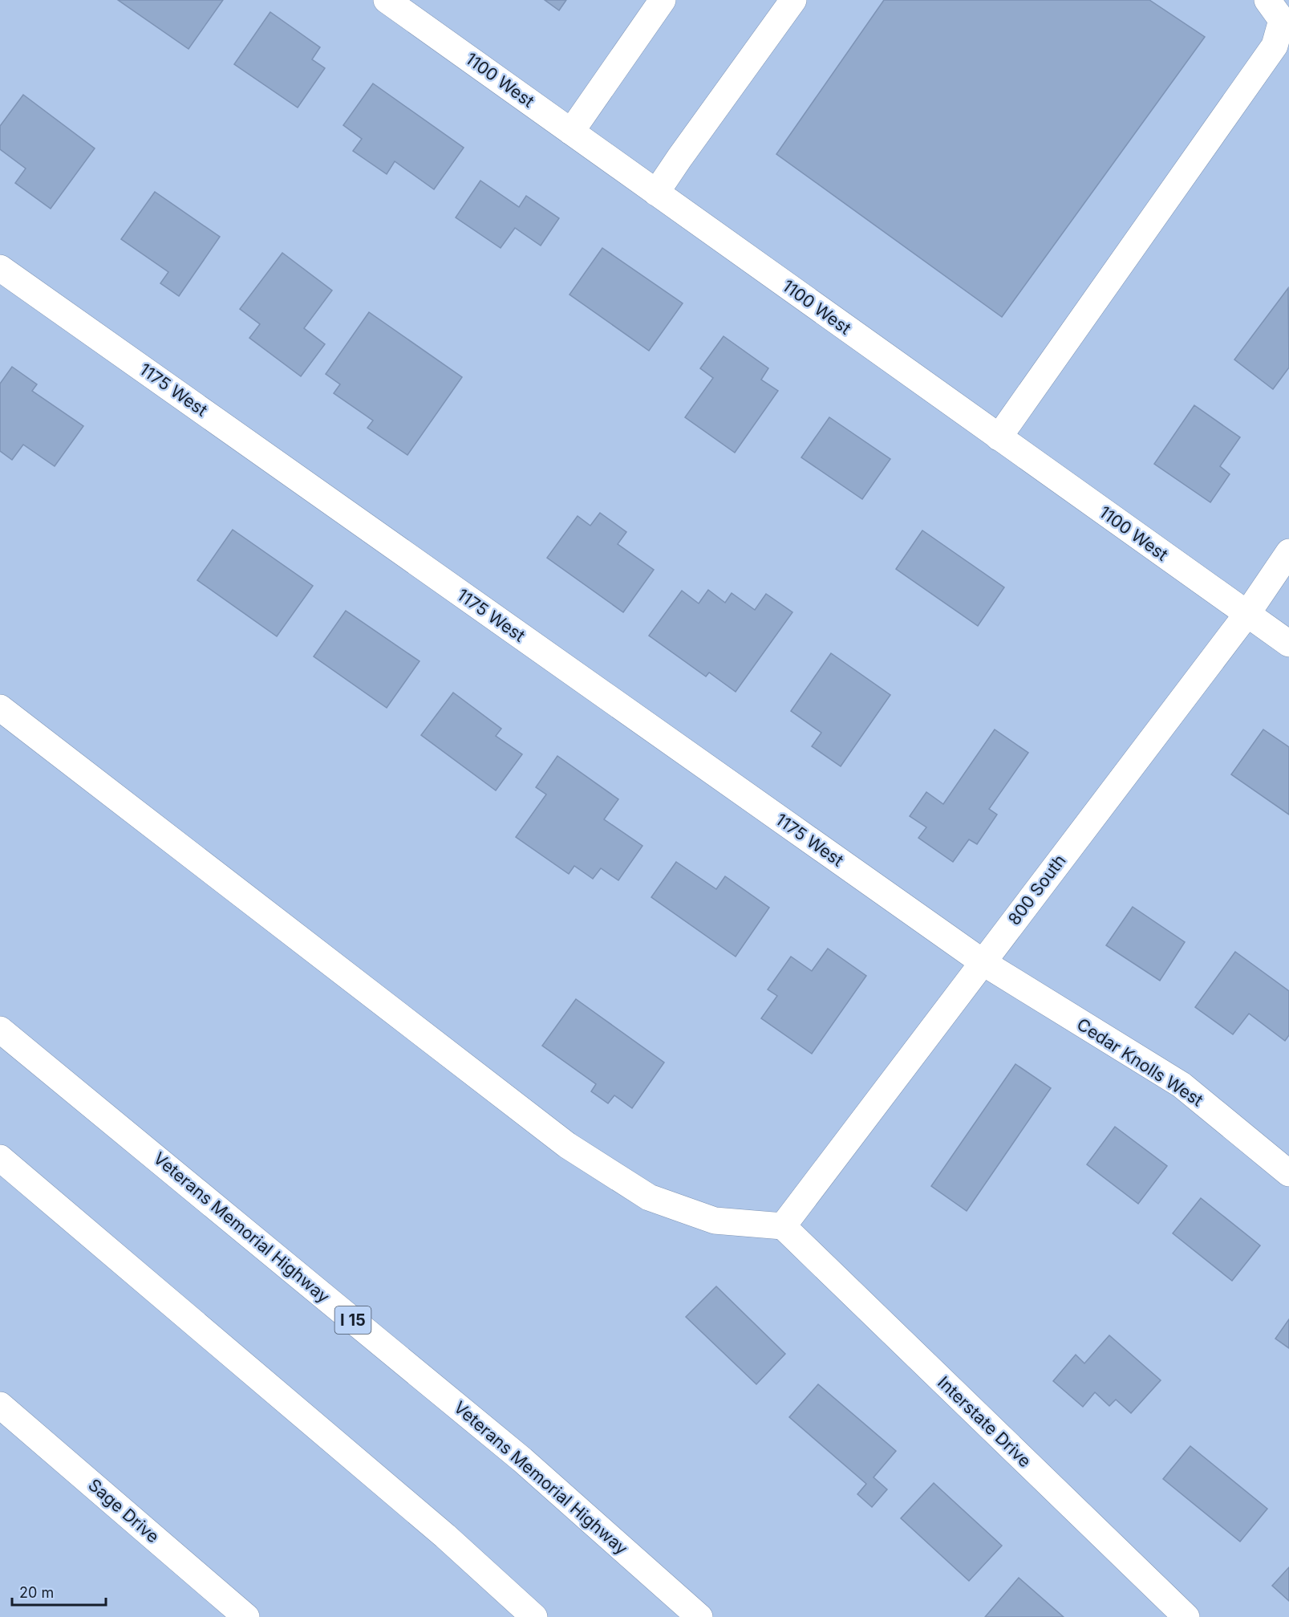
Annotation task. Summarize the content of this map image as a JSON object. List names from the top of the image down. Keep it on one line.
{"streets":{"main road":["1100 West","1175 West","800 South","Cedar Knolls West","Veterans Memorial Highway","I 15","Interstate Drive","Sage Drive"]},"crossings":[["1100 West","800 South"],["1175 West","800 South"],["1175 West","Cedar Knolls West"],["800 South","Cedar Knolls West"],["800 South","Interstate Drive"]],"scale_bar":"20 m"}
